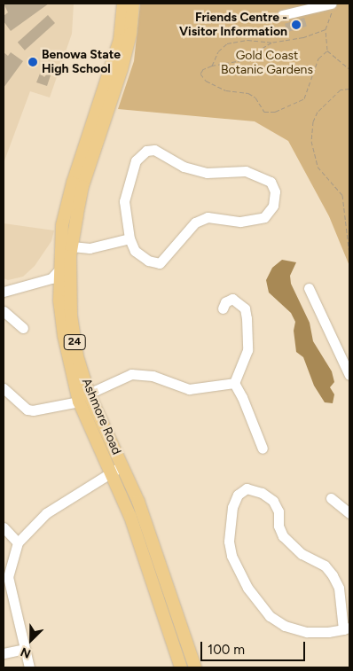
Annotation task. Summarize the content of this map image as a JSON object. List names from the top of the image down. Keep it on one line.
{"streets":{"main road":["24","Ashmore Road"]},"parks":["Gold Coast Botanic Gardens"],"places":["Friends Centre - Visitor Information","Benowa State High School"],"scale_bar":"100 m","north":"bottom left"}
